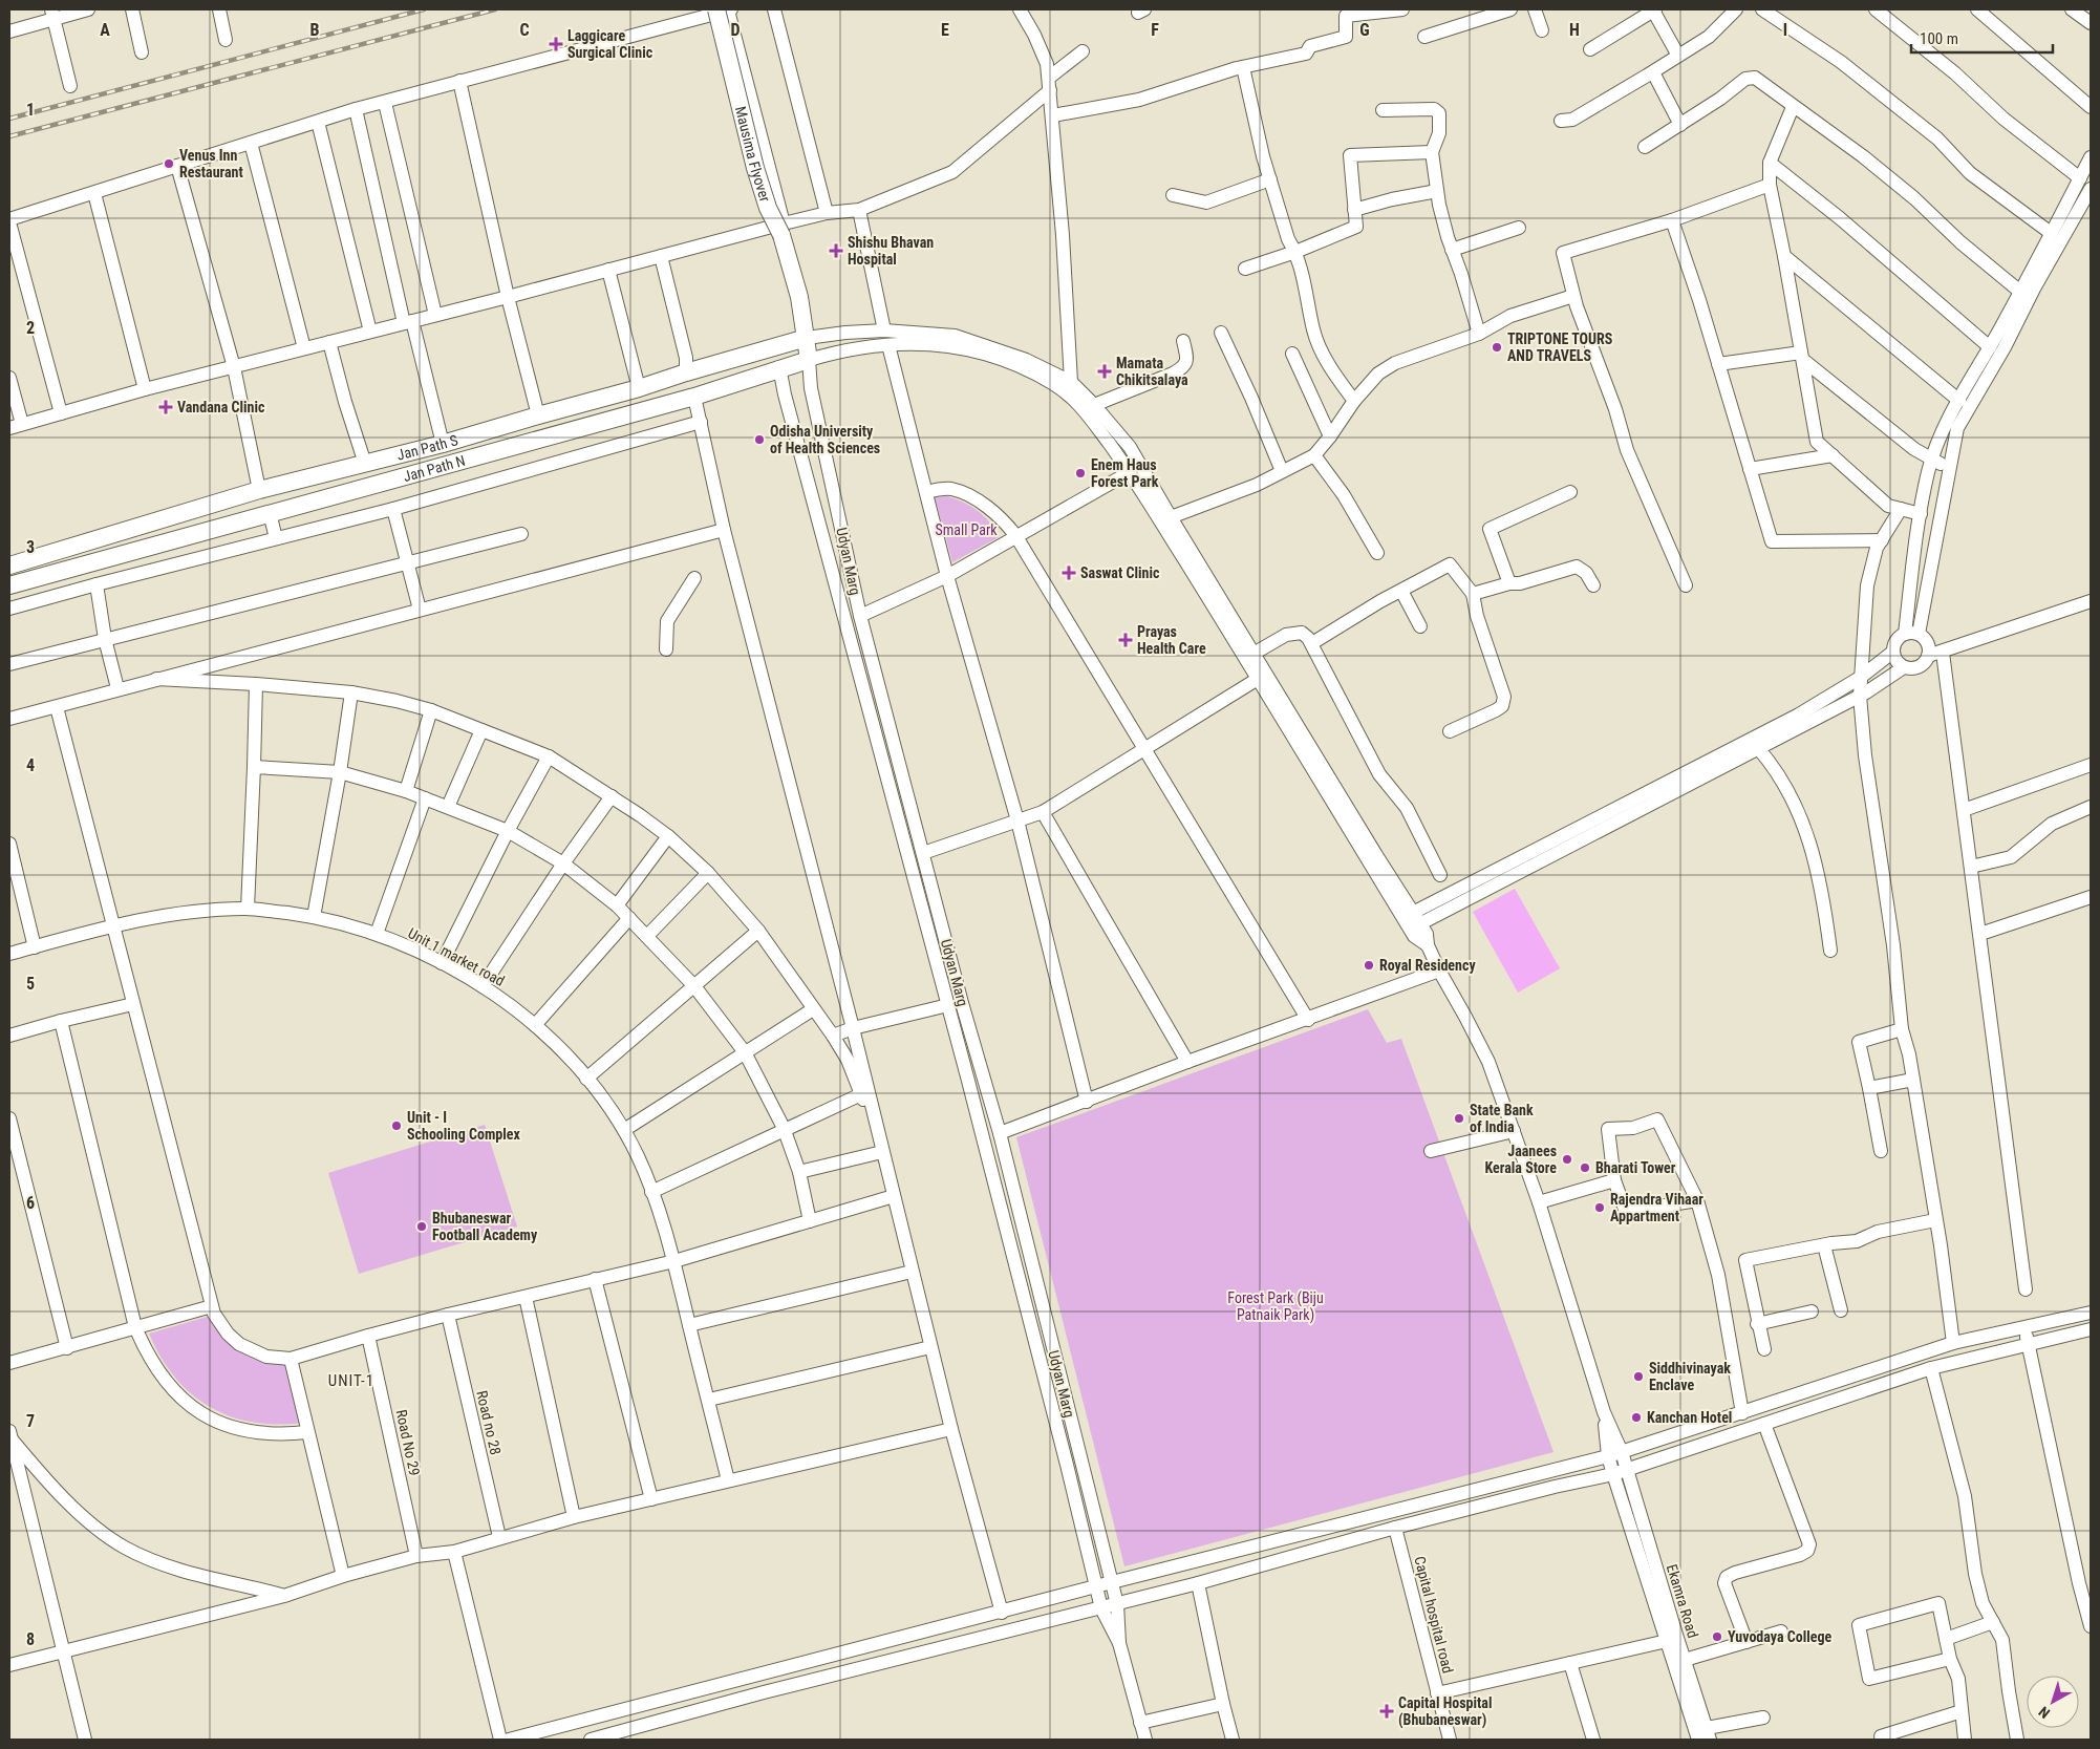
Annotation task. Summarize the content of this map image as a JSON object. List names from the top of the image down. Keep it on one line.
{"streets":{"main road":["Mausima Flyover","Jan Path S","Jan Path N","Udyan Marg"],"street":["Unit 1 market road","Road no 28","Road No 29","Ekamra Road","Capital hospital road"]},"crossings":[["Mausima Flyover","Jan Path S"],["Mausima Flyover","Udyan Marg"],["Jan Path S","Jan Path N"],["Jan Path S","Udyan Marg"],["Jan Path N","Udyan Marg"]],"districts":["UNIT-1"],"parks":["Small Park","Forest Park (Biju Patnaik Park)"],"places":{"health":["Laggicare Surgical Clinic","Shishu Bhavan Hospital","Mamata Chikitsalaya","Vandana Clinic","Saswat Clinic","Prayas Health Care","Capital Hospital (Bhubaneswar)"],"other":["Venus Inn Restaurant","TRIPTONE TOURS AND TRAVELS","Odisha University of Health Sciences","Enem Haus Forest Park","Royal Residency","State Bank of India","Unit - I Schooling Complex","Jaanees Kerala Store","Bharati Tower","Rajendra Vihaar Appartment","Bhubaneswar Football Academy","Siddhivinayak Enclave","Kanchan Hotel","Yuvodaya College"]},"scale_bar":"100 m","north":"bottom left","grid":{"columns":["A","B","C","D","E","F","G","H","I"],"rows":["1","2","3","4","5","6","7","8"]}}
